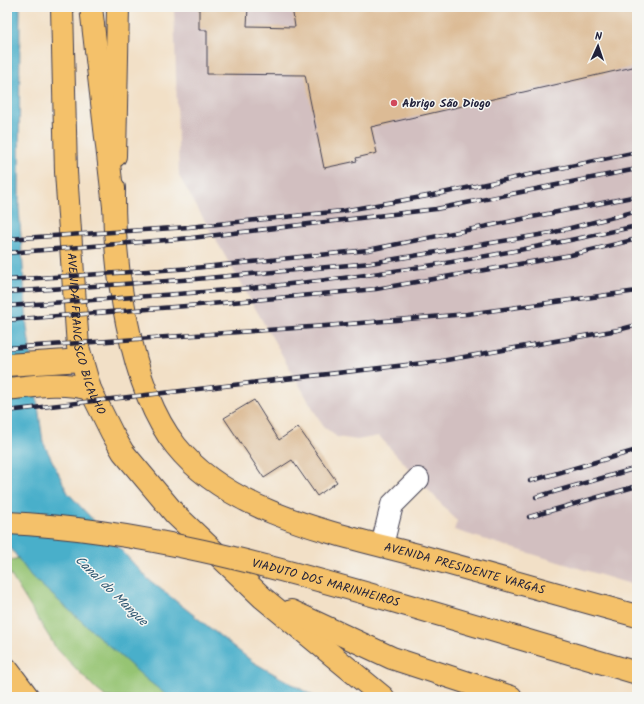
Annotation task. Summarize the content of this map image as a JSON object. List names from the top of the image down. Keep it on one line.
{"streets":{"main road":["AVENIDA FRANCISCO BICALHO","AVENIDA PRESIDENTE VARGAS","VIADUTO DOS MARINHEIROS"]},"water":["Canal do Mangue"],"places":["Abrigo São Diogo"],"north":"top"}
